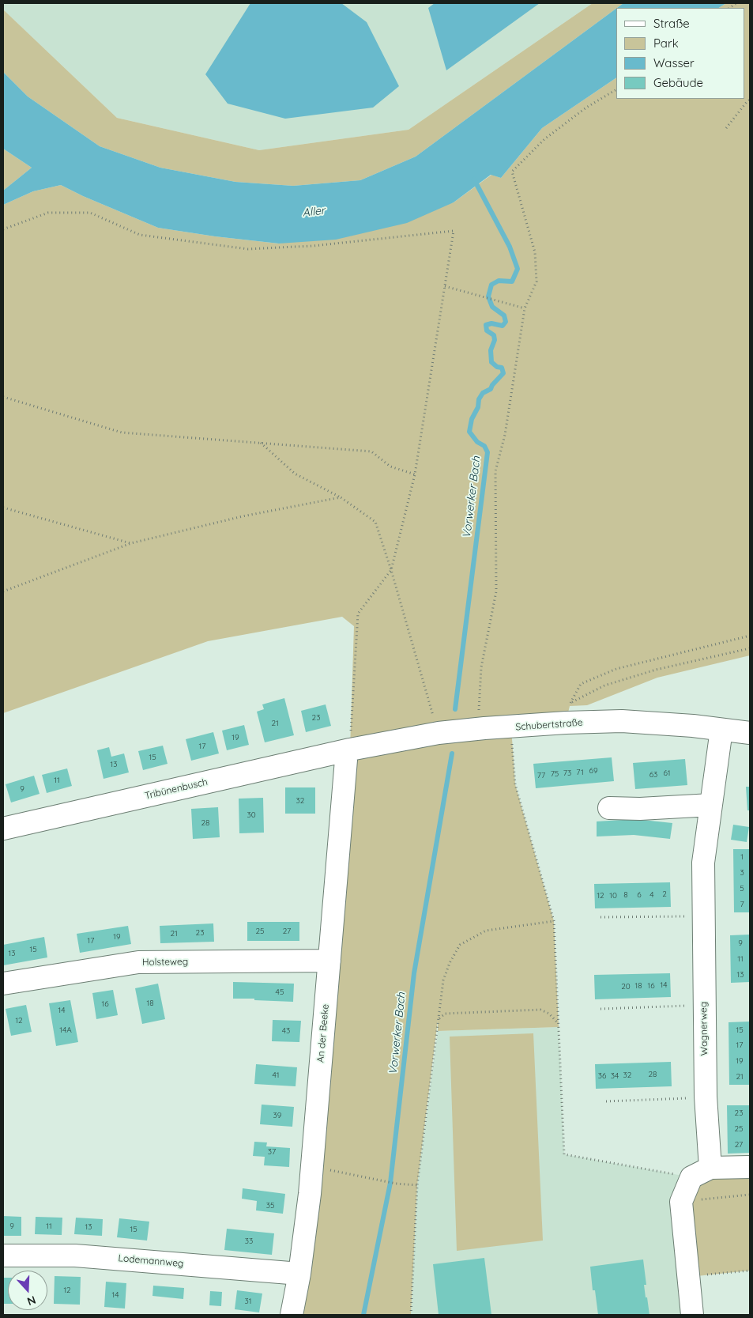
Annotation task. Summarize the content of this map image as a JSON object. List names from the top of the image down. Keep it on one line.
{"streets":{"street":["Schubertstraße","Tribünenbusch","Holsteweg","Wagnerweg","An der Beeke","Lodemannweg"]},"crossings":[["Schubertstraße","Tribünenbusch"],["Schubertstraße","Wagnerweg"],["Schubertstraße","An der Beeke"],["Tribünenbusch","An der Beeke"],["Holsteweg","An der Beeke"],["An der Beeke","Lodemannweg"]],"water":["Aller","Vorwerker Bach"],"house_numbers":["23","21","19","17","15","13","69","71","73","61","75","63","77","11","9","32","30","28","1","3","5","2","8","6","4","12","10","7","25","27","23","21","19","17","9","15","13","11","13","14","18","16","20","45","18","16","14","12","14A","15","43","17","19","28","41","32","36","34","21","23","39","25","27","37","35","9","11","13","15","33","12","14","31"],"legend":["Straße","Park","Wasser","Gebäude"],"north":"bottom"}
